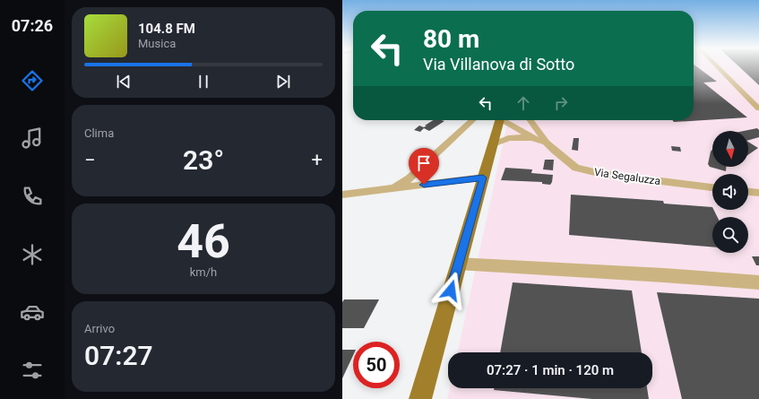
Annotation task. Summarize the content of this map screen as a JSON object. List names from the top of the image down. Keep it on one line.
{"streets":{"street":["Via Segaluzza"]},"north":"bottom","page":{"tabs":"07:26","turn":["80 m","Via Villanova di Sotto"],"song":["104.8 FM","Musica"],"tile":["Clima",["46","km/h"],["Arrivo","07:27"]],"heat":["−","23°","+"],"limit":"50","trip":"07:27 · 1 min · 120 m"}}
